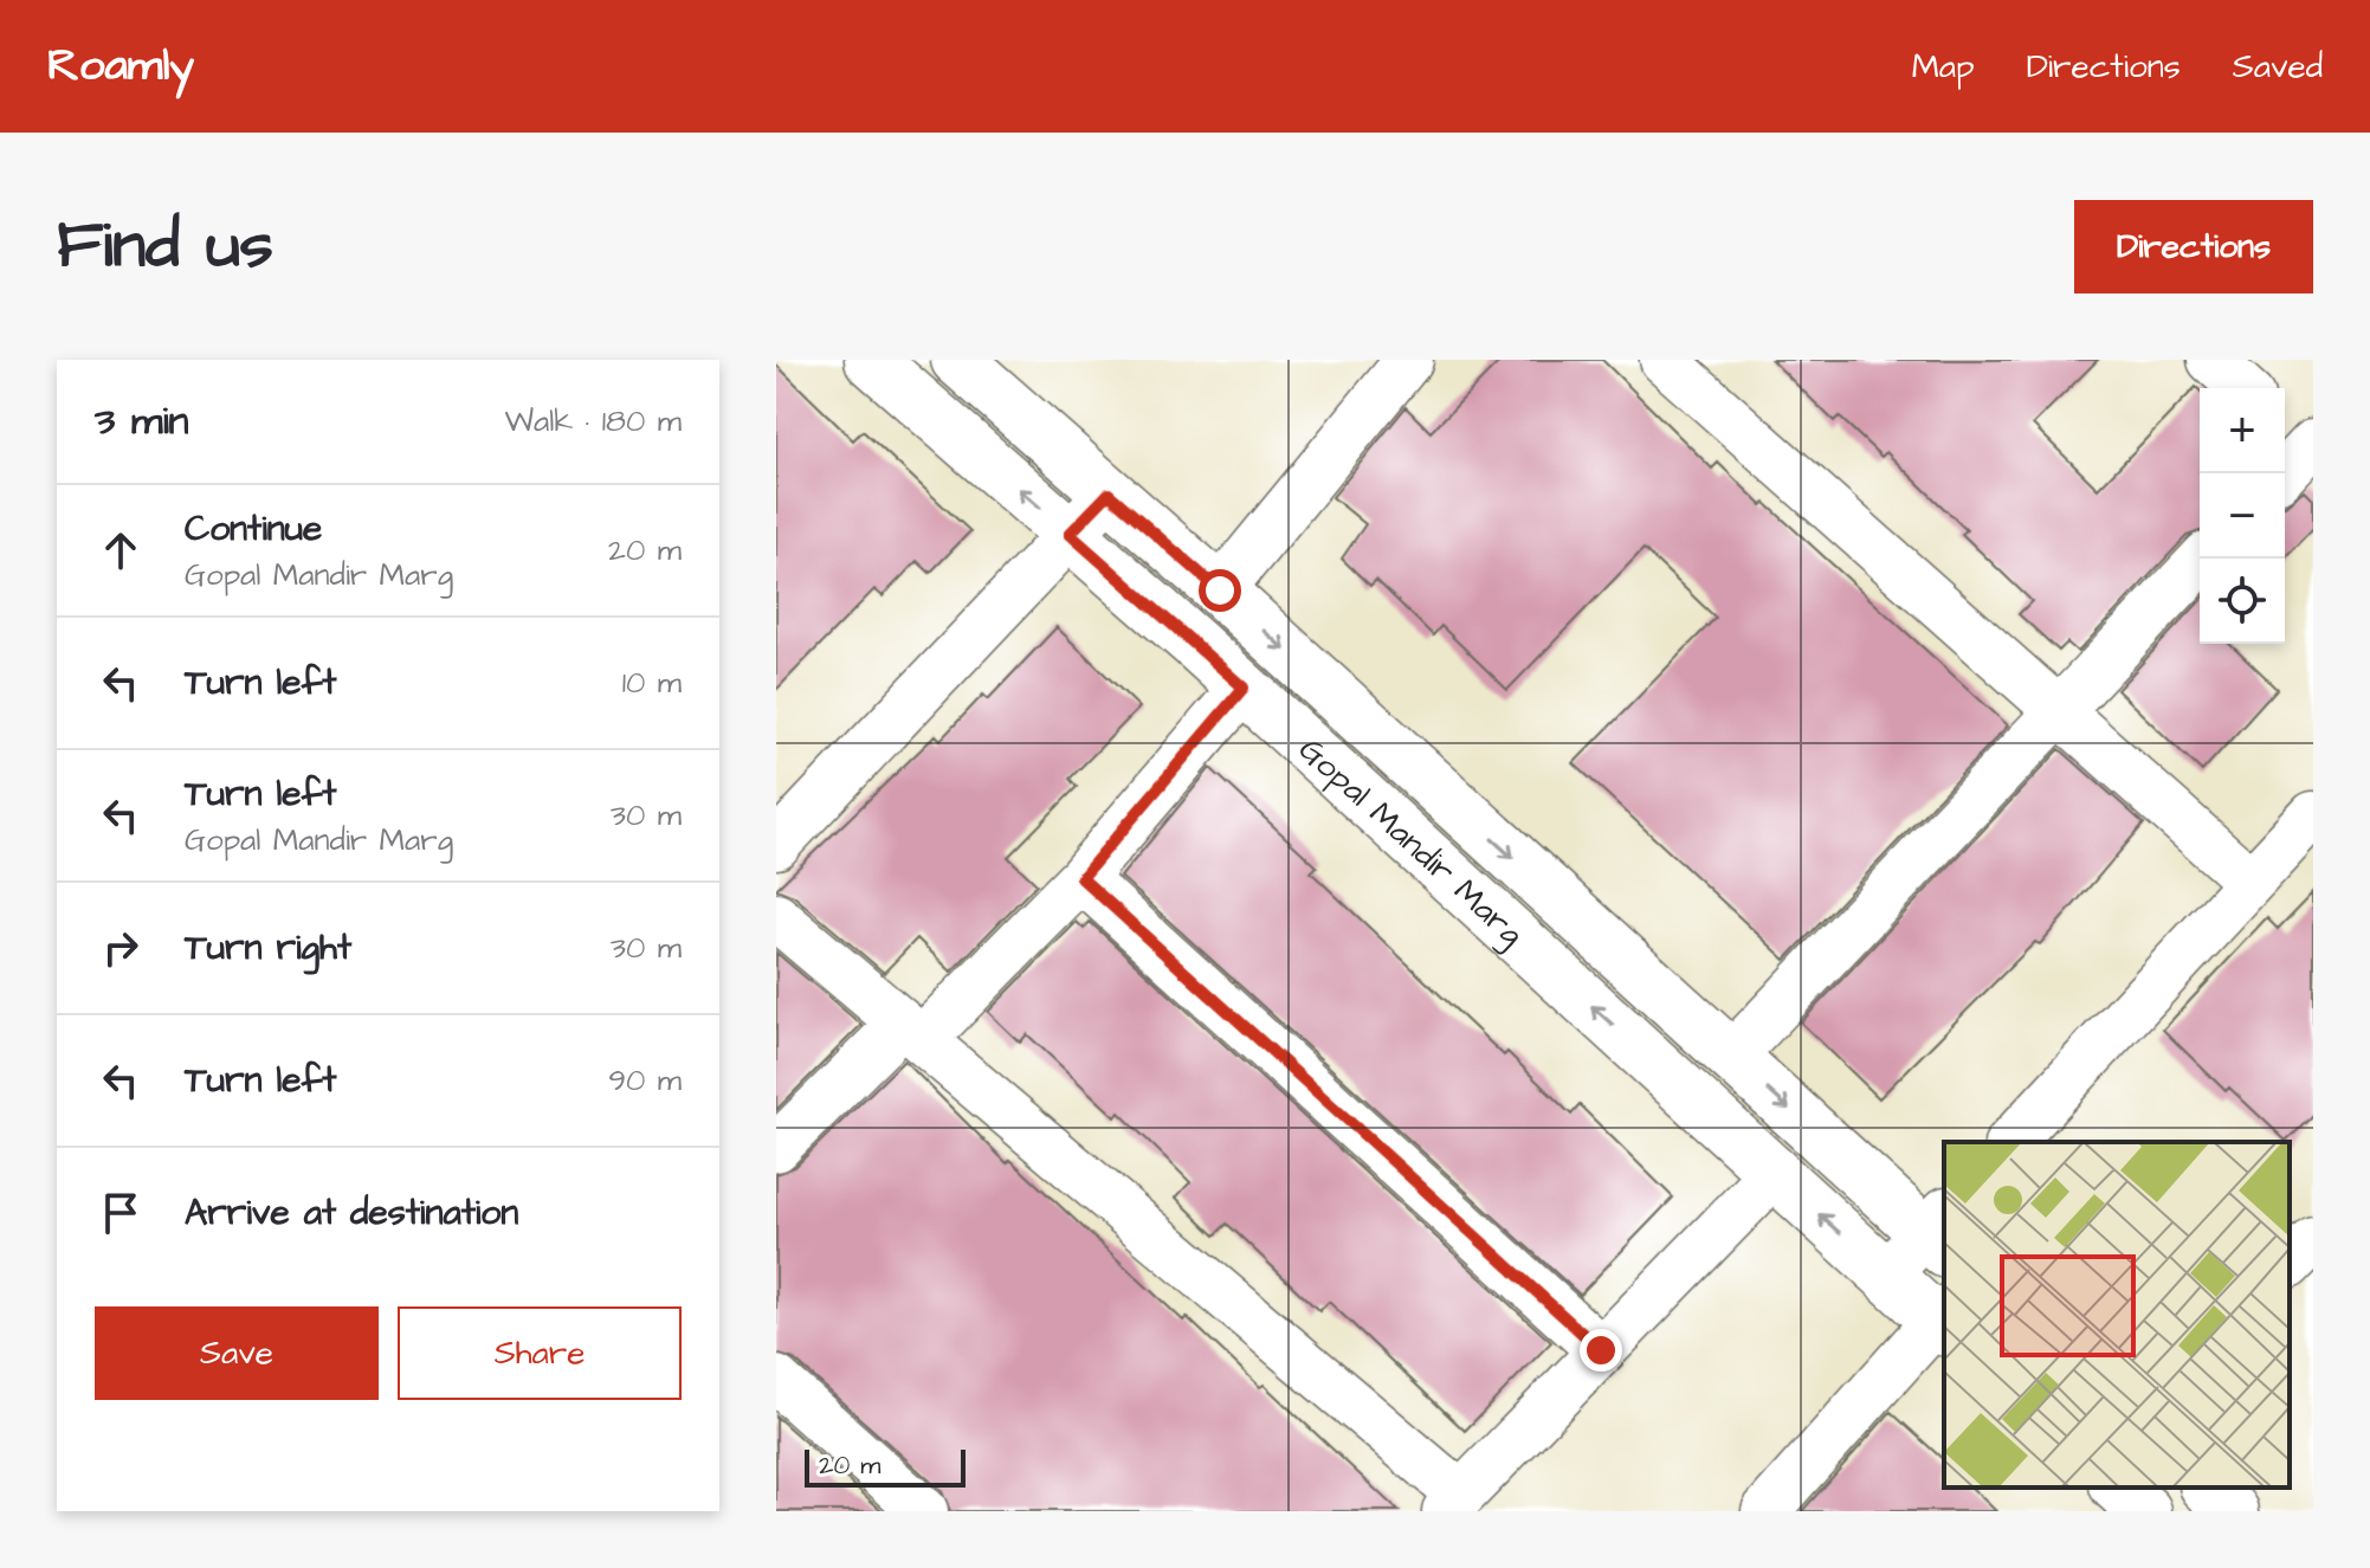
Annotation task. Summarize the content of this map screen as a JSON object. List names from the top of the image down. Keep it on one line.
{"streets":{"street":["Gopal Mandir Marg"]},"scale_bar":"20 m","page":{"header":"Roamly","nav":["Map","Directions","Saved"],"title":"Find us","buttons":["Directions",["Save","Share"]],"heading":["3 min","Walk · 180 m"],"map_buttons":["+","−"],"list":[["Continue","Gopal Mandir Marg","20 m"],["Turn left","10 m"],["Turn left","Gopal Mandir Marg","30 m"],["Turn right","30 m"],["Turn left","90 m"],"Arrive at destination"],"scale":"20 m"}}
